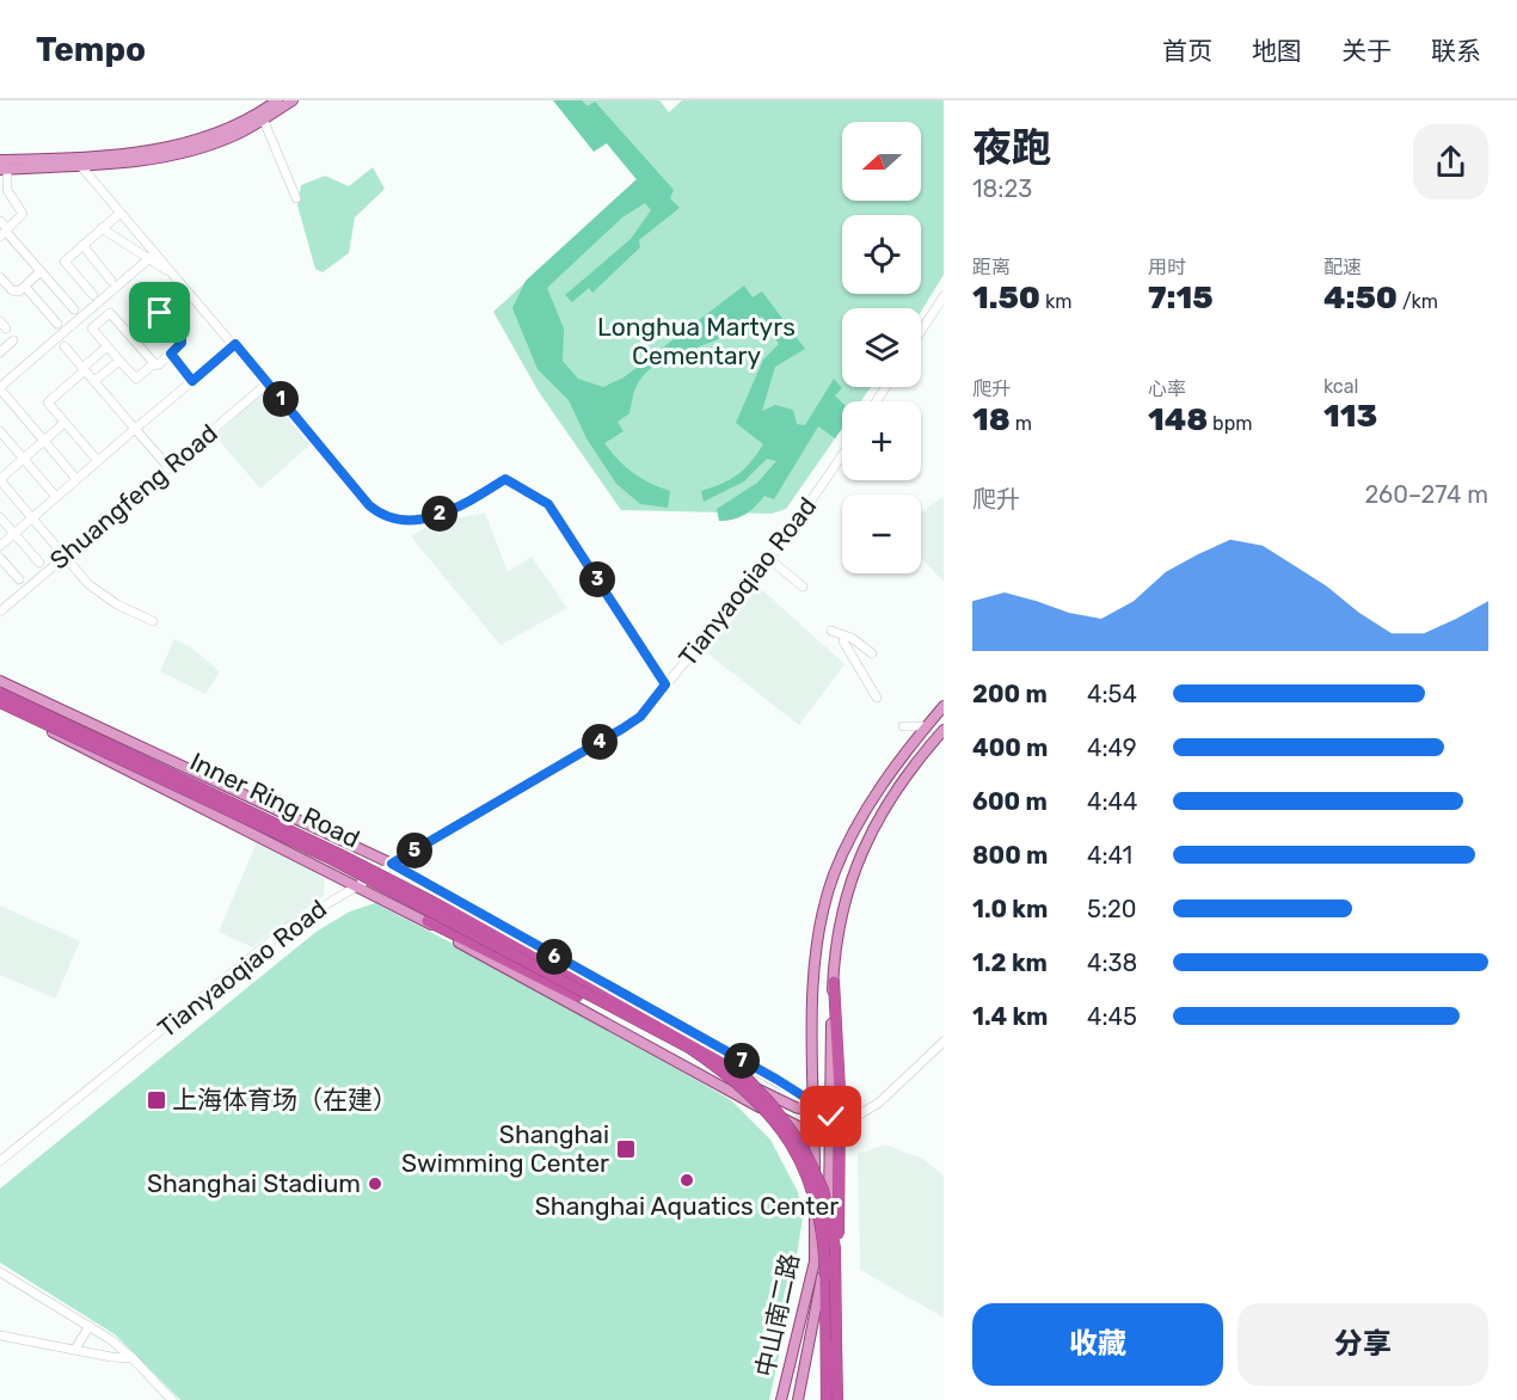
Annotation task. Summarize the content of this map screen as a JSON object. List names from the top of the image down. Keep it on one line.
{"streets":{"highway":["Inner Ring Road"],"main road":["中山南二路"],"street":["Shuangfeng Road","Tianyaoqiao Road"]},"parks":["Longhua Martyrs Cementary"],"places":{"transit":["上海体育场（在建）","Shanghai Swimming Center"],"other":["Shanghai Aquatics Center","Shanghai Stadium"]},"north":"left","page":{"header":"Tempo","nav":["首页","地图","关于","联系"],"heading":["夜跑","18:23"],"map_buttons":["+","−"],"stats":[["距离","1.50 km"],["用时","7:15"],["配速","4:50 /km"],["爬升","18 m"],["心率","148 bpm"],["kcal","113"]],"pins":["1","2","3","4","5","6","7"],"chart":["爬升","260–274 m"],"list":[{"name":"200 m","note":"4:54"},{"name":"400 m","note":"4:49"},{"name":"600 m","note":"4:44"},{"name":"800 m","note":"4:41"},{"name":"1.0 km","note":"5:20"},{"name":"1.2 km","note":"4:38"},{"name":"1.4 km","note":"4:45"}],"buttons":["收藏","分享"]}}
